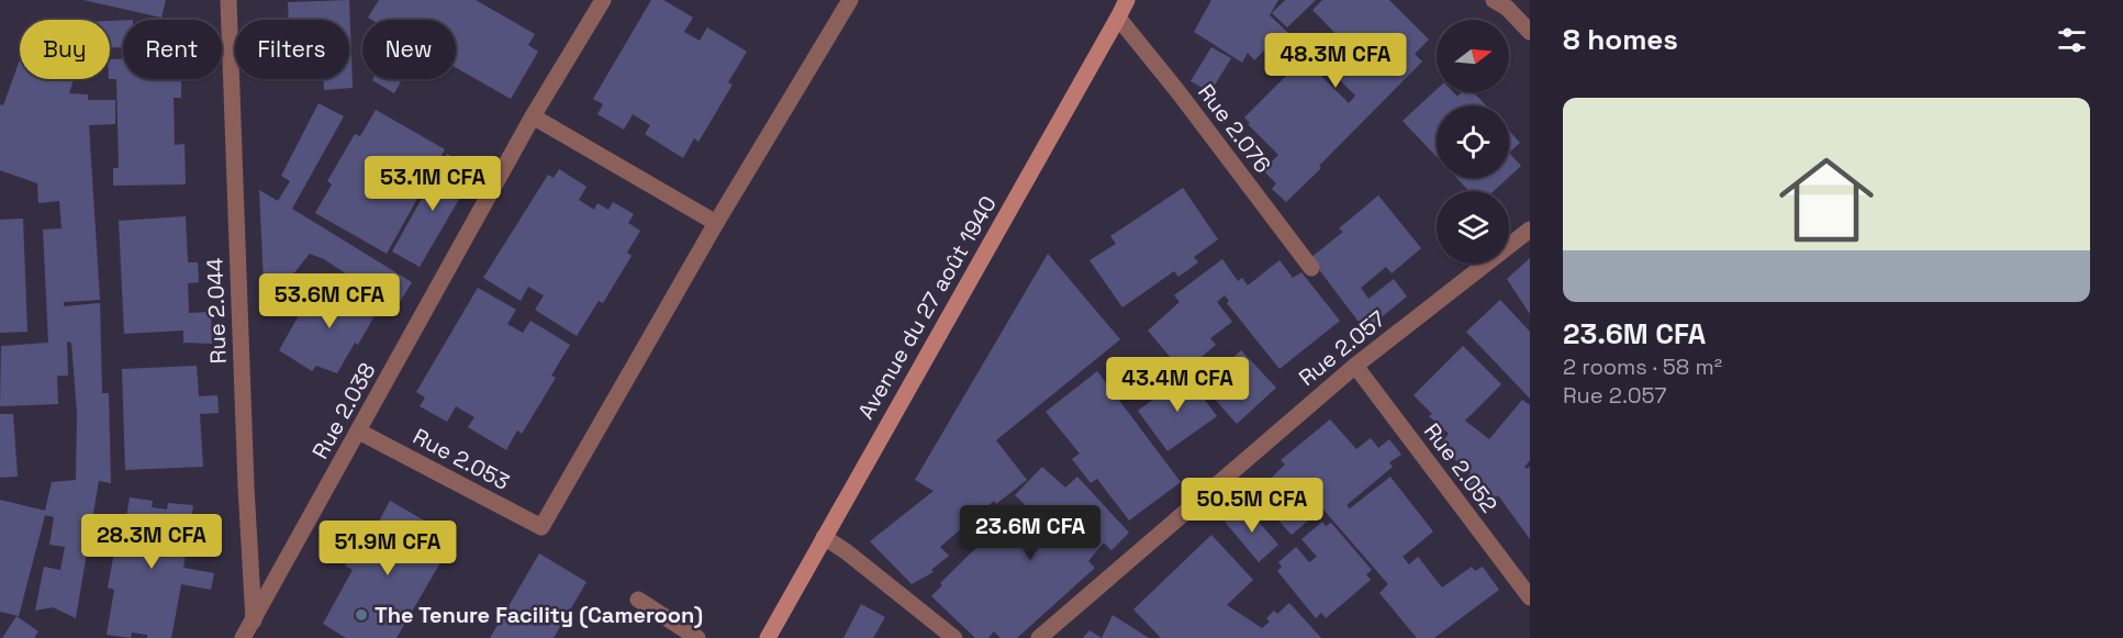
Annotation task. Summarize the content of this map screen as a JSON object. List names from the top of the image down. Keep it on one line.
{"streets":{"main road":["Avenue du 27 août 1940"],"street":["Rue 2.076","Rue 2.044","Rue 2.057","Rue 2.038","Rue 2.053","Rue 2.052"]},"crossings":[["Rue 2.076","Avenue du 27 août 1940"],["Rue 2.044","Rue 2.038"],["Rue 2.057","Rue 2.052"],["Rue 2.038","Rue 2.053"]],"places":["The Tenure Facility (Cameroon)"],"north":"right","page":{"heading":"8 homes","chip":["Buy","Rent","Filters","New"],"price":["48.3M CFA","53.1M CFA","53.6M CFA","43.4M CFA","50.5M CFA","23.6M CFA","28.3M CFA","51.9M CFA"],"list":[{"name":"23.6M CFA","note":"2 rooms · 58 m² · Rue 2.057"}]}}
